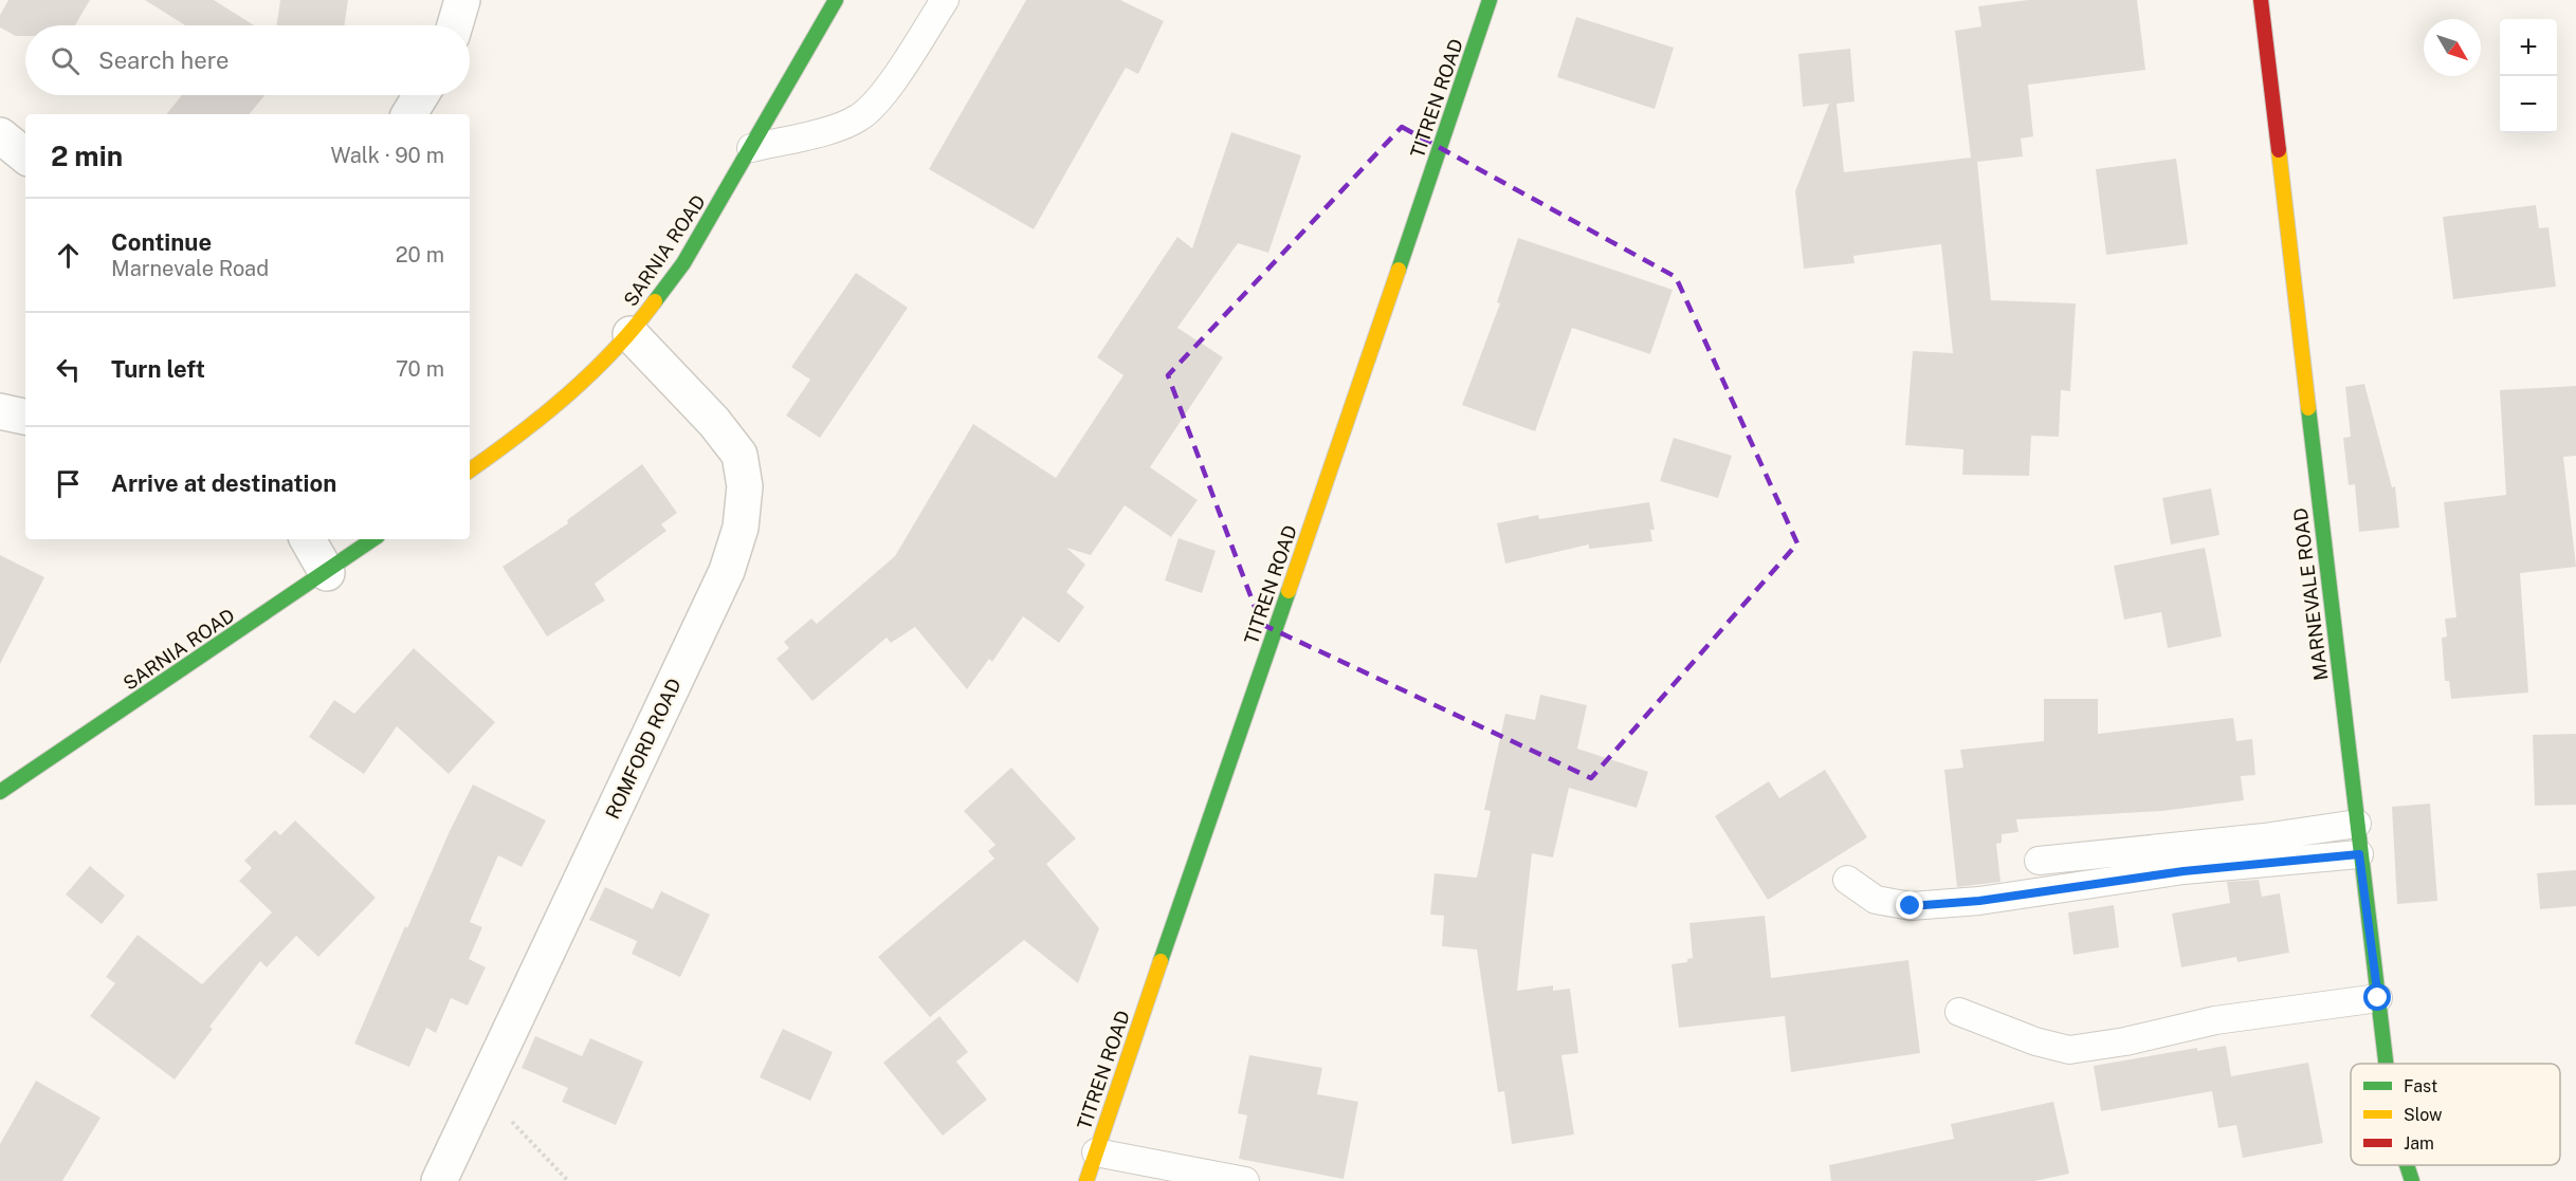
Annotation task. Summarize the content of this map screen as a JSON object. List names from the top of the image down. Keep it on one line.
{"streets":{"street":["TITREN ROAD","SARNIA ROAD","MARNEVALE ROAD","ROMFORD ROAD"]},"crossings":[["SARNIA ROAD","ROMFORD ROAD"]],"legend":["Fast","Slow","Jam"],"north":"bottom right","page":{"map_buttons":["+","−"],"search":"Search here","heading":["2 min","Walk · 90 m"],"list":[["Continue","Marnevale Road","20 m"],["Turn left","70 m"],"Arrive at destination"]}}
